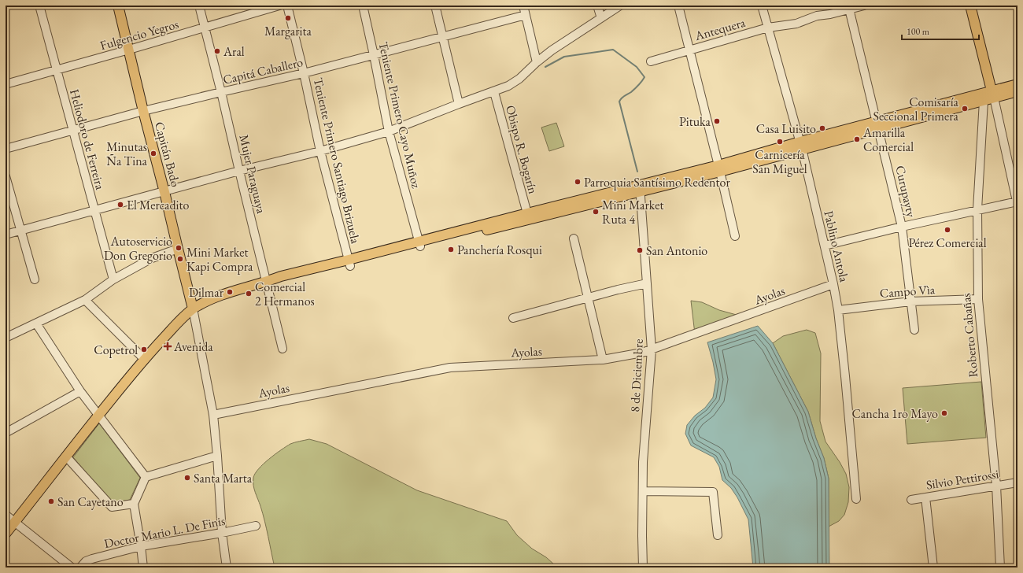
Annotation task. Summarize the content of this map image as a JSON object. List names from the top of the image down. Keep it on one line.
{"streets":{"main road":["Capitán Bado"],"street":["Antequera","Fulgencio Yegros","Capitá Caballero","Teniente Primero Cayo Muñoz","Heliodoro de Ferreira","Obispo R. Bogarín","Teniente Primero Santiago Brizuela","Mujer Paraguaya","Curupayty","Pablino Antola","Campo Vìa","Ayolas","Roberto Cabañas","8 de Diciembre","Silvio Pettirossi","Doctor Mario L. De Finis"]},"crossings":[["Antequera","Curupayty"],["Antequera","Pablino Antola"],["Fulgencio Yegros","Heliodoro de Ferreira"],["Fulgencio Yegros","Capitán Bado"],["Fulgencio Yegros","Mujer Paraguaya"],["Capitá Caballero","Teniente Primero Cayo Muñoz"],["Capitá Caballero","Heliodoro de Ferreira"],["Capitá Caballero","Capitán Bado"],["Capitá Caballero","Teniente Primero Santiago Brizuela"],["Capitá Caballero","Mujer Paraguaya"],["Curupayty","Campo Vìa"],["Pablino Antola","Campo Vìa"],["Pablino Antola","Ayolas"],["Campo Vìa","Roberto Cabañas"],["Ayolas","8 de Diciembre"],["Roberto Cabañas","Silvio Pettirossi"]],"places":{"other":["Margarita","Aral","Comisaría Seccional Primera","Pituka","Casa Luisito","Amarilla Comercial","Carnicería San Miguel","Minutas Ña Tina","Parroquia Santísimo Redentor","El Mercadito","Mini Market Ruta 4","Pérez Comercial","Autoservicio Don Gregorio","Panchería Rosqui","San Antonio","Mini Market Kapi Compra","Dilmar","Comercial 2 Hermanos","Copetrol","Cancha 1ro Mayo","Santa Marta","San Cayetano"],"health":["Avenida"]},"scale_bar":"100 m"}
